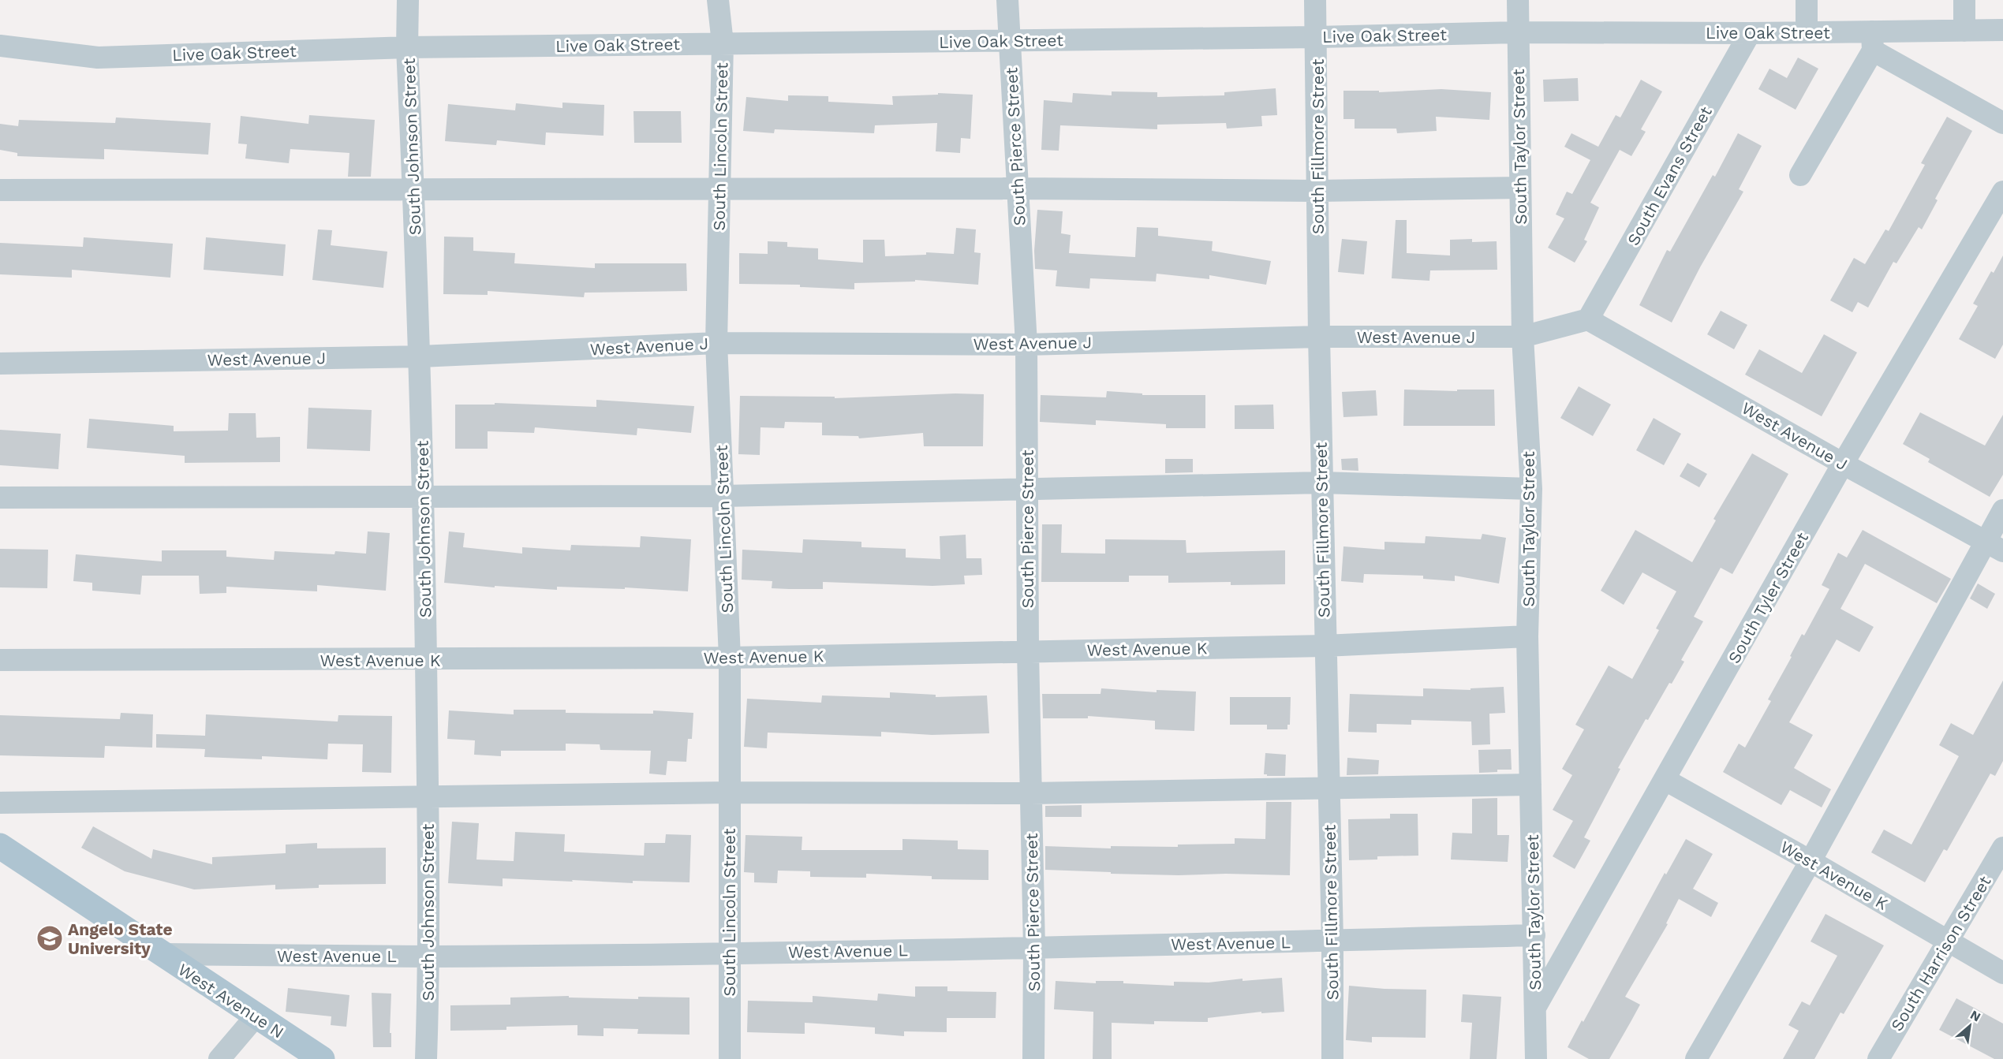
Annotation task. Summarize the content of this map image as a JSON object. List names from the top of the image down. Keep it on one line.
{"streets":{"main road":["West Avenue N"],"street":["Live Oak Street","South Johnson Street","South Lincoln Street","South Pierce Street","South Fillmore Street","South Taylor Street","South Evans Street","West Avenue J","South Tyler Street","West Avenue K","West Avenue L","South Harrison Street"]},"crossings":[["Live Oak Street","South Johnson Street"],["Live Oak Street","South Lincoln Street"],["Live Oak Street","South Pierce Street"],["Live Oak Street","South Fillmore Street"],["Live Oak Street","South Taylor Street"],["Live Oak Street","South Evans Street"],["South Johnson Street","West Avenue J"],["South Johnson Street","West Avenue K"],["South Johnson Street","West Avenue L"],["South Lincoln Street","West Avenue J"],["South Lincoln Street","West Avenue K"],["South Lincoln Street","West Avenue L"],["South Pierce Street","West Avenue J"],["South Pierce Street","West Avenue K"],["South Pierce Street","West Avenue L"],["South Fillmore Street","West Avenue J"],["South Fillmore Street","West Avenue K"],["South Fillmore Street","West Avenue L"],["South Taylor Street","West Avenue J"],["South Taylor Street","South Tyler Street"],["South Taylor Street","West Avenue K"],["South Taylor Street","West Avenue L"],["South Evans Street","West Avenue J"],["West Avenue J","South Tyler Street"],["South Tyler Street","West Avenue K"],["West Avenue K","South Harrison Street"],["West Avenue L","West Avenue N"]],"places":{"school or university":["Angelo State University"]},"north":"top right"}
